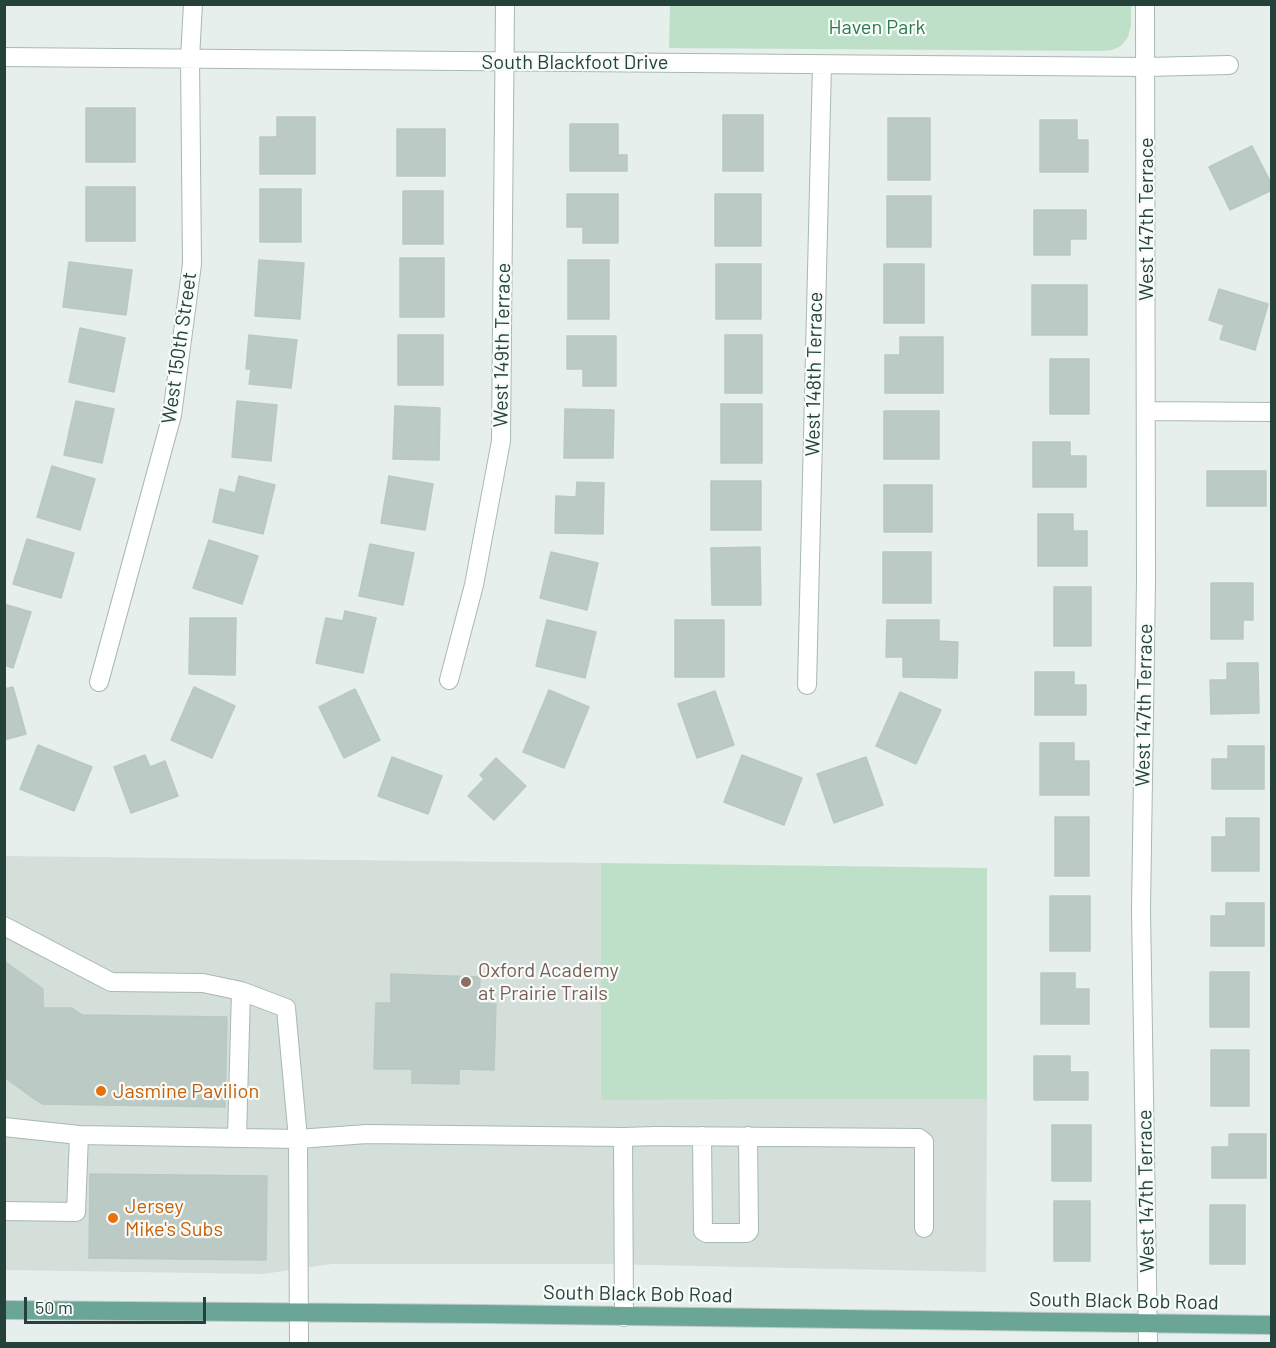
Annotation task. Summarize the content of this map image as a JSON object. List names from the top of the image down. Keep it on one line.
{"streets":{"main road":["South Black Bob Road"],"street":["South Blackfoot Drive","West 147th Terrace","West 149th Terrace","West 150th Street","West 148th Terrace"]},"crossings":[["South Blackfoot Drive","West 147th Terrace"],["South Blackfoot Drive","West 149th Terrace"],["South Blackfoot Drive","West 150th Street"],["South Blackfoot Drive","West 148th Terrace"],["West 147th Terrace","South Black Bob Road"]],"parks":["Haven Park"],"places":["Oxford Academy at Prairie Trails","Jasmine Pavilion","Jersey Mike's Subs"],"scale_bar":"50 m"}
